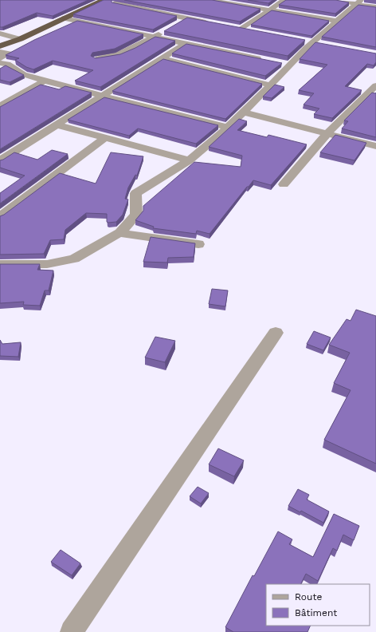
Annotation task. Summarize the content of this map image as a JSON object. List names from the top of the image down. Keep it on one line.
{"legend":["Route","Bâtiment"]}
